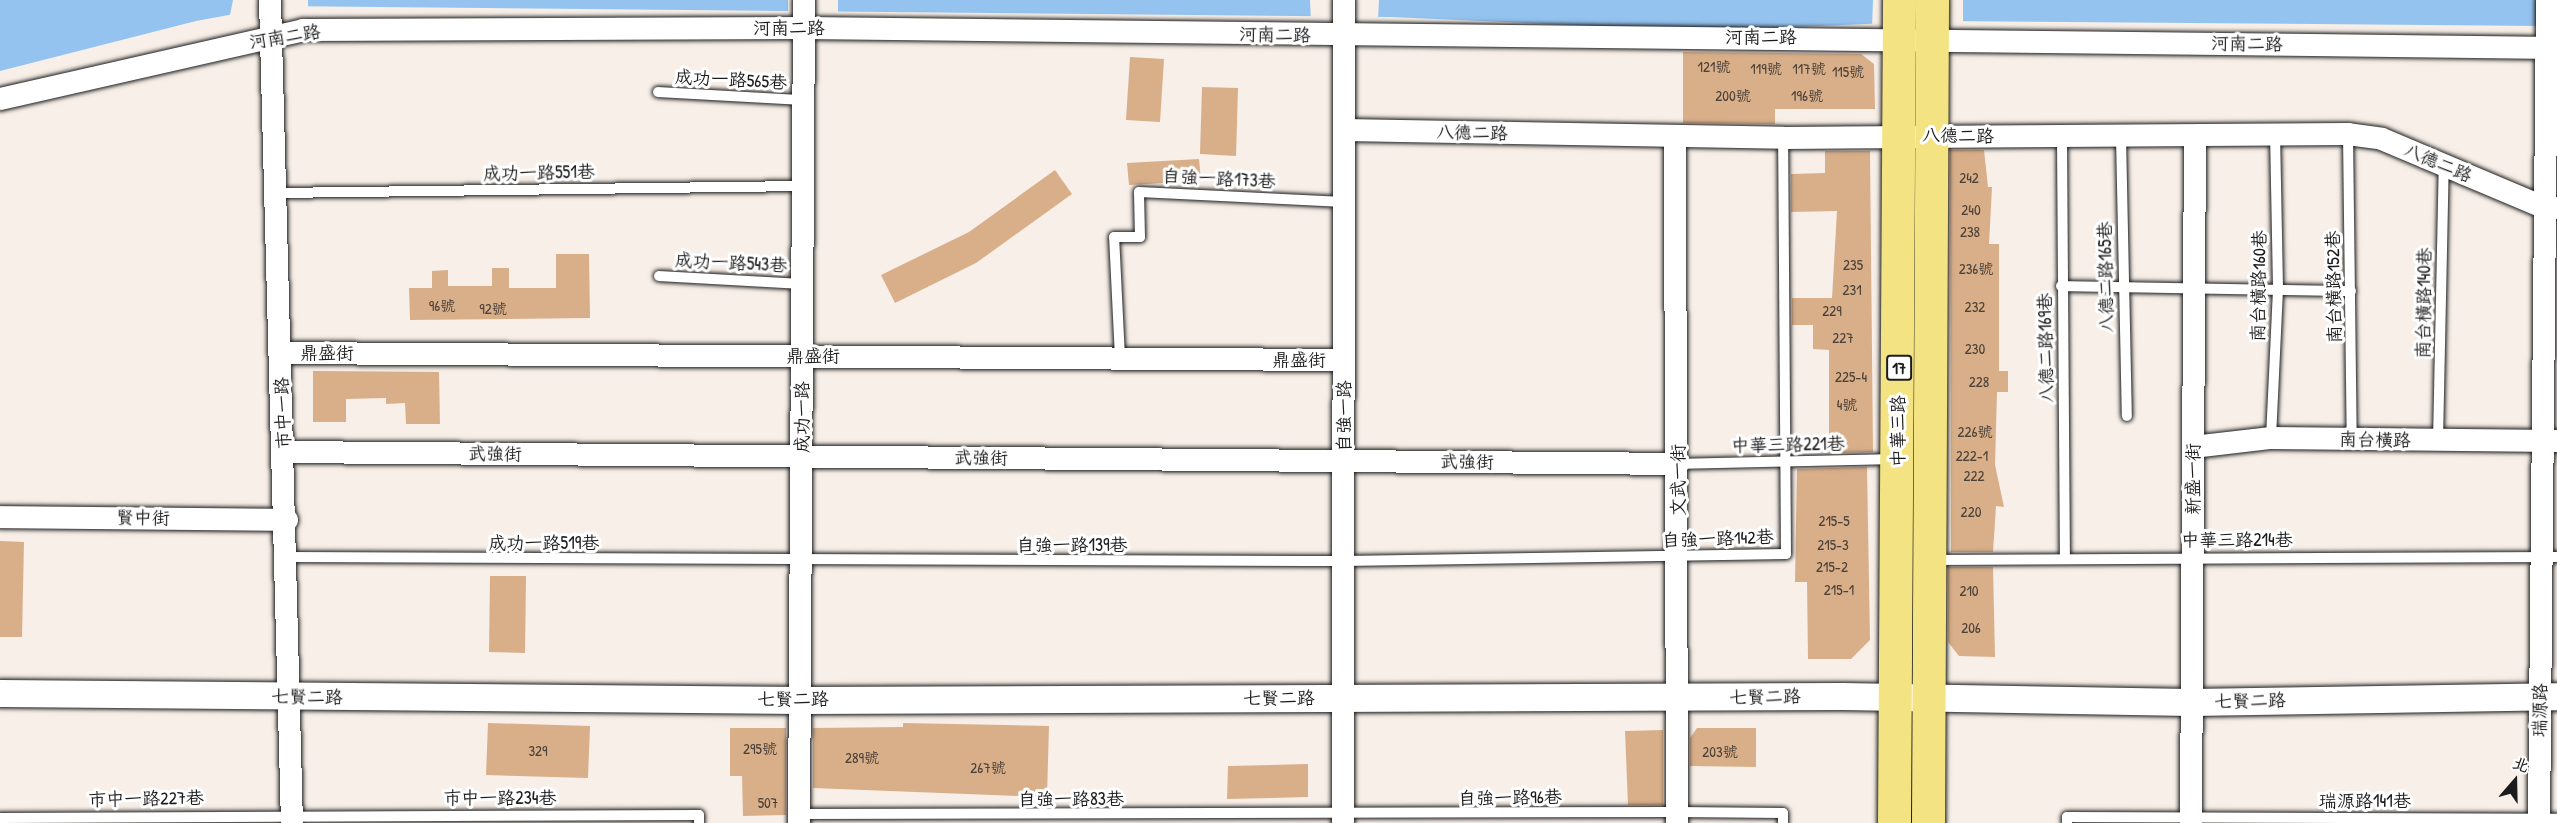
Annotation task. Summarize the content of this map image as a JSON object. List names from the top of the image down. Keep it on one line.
{"streets":{"main road":["17","中華三路"],"street":["河南二路","八德二路","鼎盛街","市中一路","自強一路","成功一路","南台橫路","武強街","新盛一街","文武一街","賢中街","七賢二路","瑞源路"],"lane":["成功一路565巷","成功一路551巷","自強一路173巷","成功一路543巷","八德二路165巷","南台橫路160巷","南台橫路152巷","南台橫路140巷","八德二路169巷","中華三路221巷","自強一路142巷","中華三路214巷","成功一路519巷","自強一路139巷","市中一路234巷","自強一路96巷","市中一路227巷","自強一路83巷","瑞源路141巷"]},"crossings":[["河南二路","17"],["河南二路","市中一路"],["河南二路","自強一路"],["河南二路","成功一路"],["河南二路","中華三路"],["河南二路","瑞源路"],["成功一路565巷","成功一路"],["八德二路","八德二路165巷"],["八德二路","南台橫路160巷"],["八德二路","南台橫路152巷"],["八德二路","南台橫路140巷"],["八德二路","八德二路169巷"],["八德二路","自強一路"],["八德二路","中華三路"],["八德二路","新盛一街"],["八德二路","文武一街"],["八德二路","自強一路142巷"],["八德二路","瑞源路"],["成功一路551巷","市中一路"],["成功一路551巷","成功一路"],["自強一路173巷","鼎盛街"],["自強一路173巷","自強一路"],["成功一路543巷","成功一路"],["南台橫路160巷","南台橫路"],["南台橫路152巷","南台橫路"],["南台橫路140巷","南台橫路"],["八德二路169巷","中華三路214巷"],["鼎盛街","市中一路"],["鼎盛街","自強一路"],["鼎盛街","成功一路"],["17","中華三路"],["市中一路","武強街"],["市中一路","賢中街"],["市中一路","成功一路519巷"],["市中一路","七賢二路"],["市中一路","市中一路234巷"],["市中一路","市中一路227巷"],["自強一路","武強街"],["自強一路","自強一路142巷"],["自強一路","自強一路139巷"],["自強一路","七賢二路"],["自強一路","自強一路96巷"],["自強一路","自強一路83巷"],["成功一路","武強街"],["成功一路","成功一路519巷"],["成功一路","自強一路139巷"],["成功一路","七賢二路"],["成功一路","自強一路83巷"],["中華三路","中華三路221巷"],["中華三路","中華三路214巷"],["中華三路","七賢二路"],["南台橫路","新盛一街"],["南台橫路","瑞源路"],["中華三路221巷","武強街"],["中華三路221巷","文武一街"],["中華三路221巷","自強一路142巷"],["武強街","文武一街"],["新盛一街","中華三路214巷"],["新盛一街","七賢二路"],["新盛一街","瑞源路141巷"],["文武一街","自強一路142巷"],["文武一街","七賢二路"],["文武一街","自強一路96巷"],["自強一路142巷","自強一路139巷"],["中華三路214巷","瑞源路"],["成功一路519巷","自強一路139巷"],["七賢二路","瑞源路"],["瑞源路","瑞源路141巷"],["市中一路234巷","市中一路227巷"],["自強一路96巷","自強一路83巷"]],"house_numbers":["121號","119號","117號","115號","200號","196號","242","240","238","235","236號","231","96號","232","92號","229","227","230","225-4","228","4號","226號","222-1","222","220","215-5","215-3","215-2","215-1","210","206","295號","329","203號","289號","267號","507"],"north":"top"}
